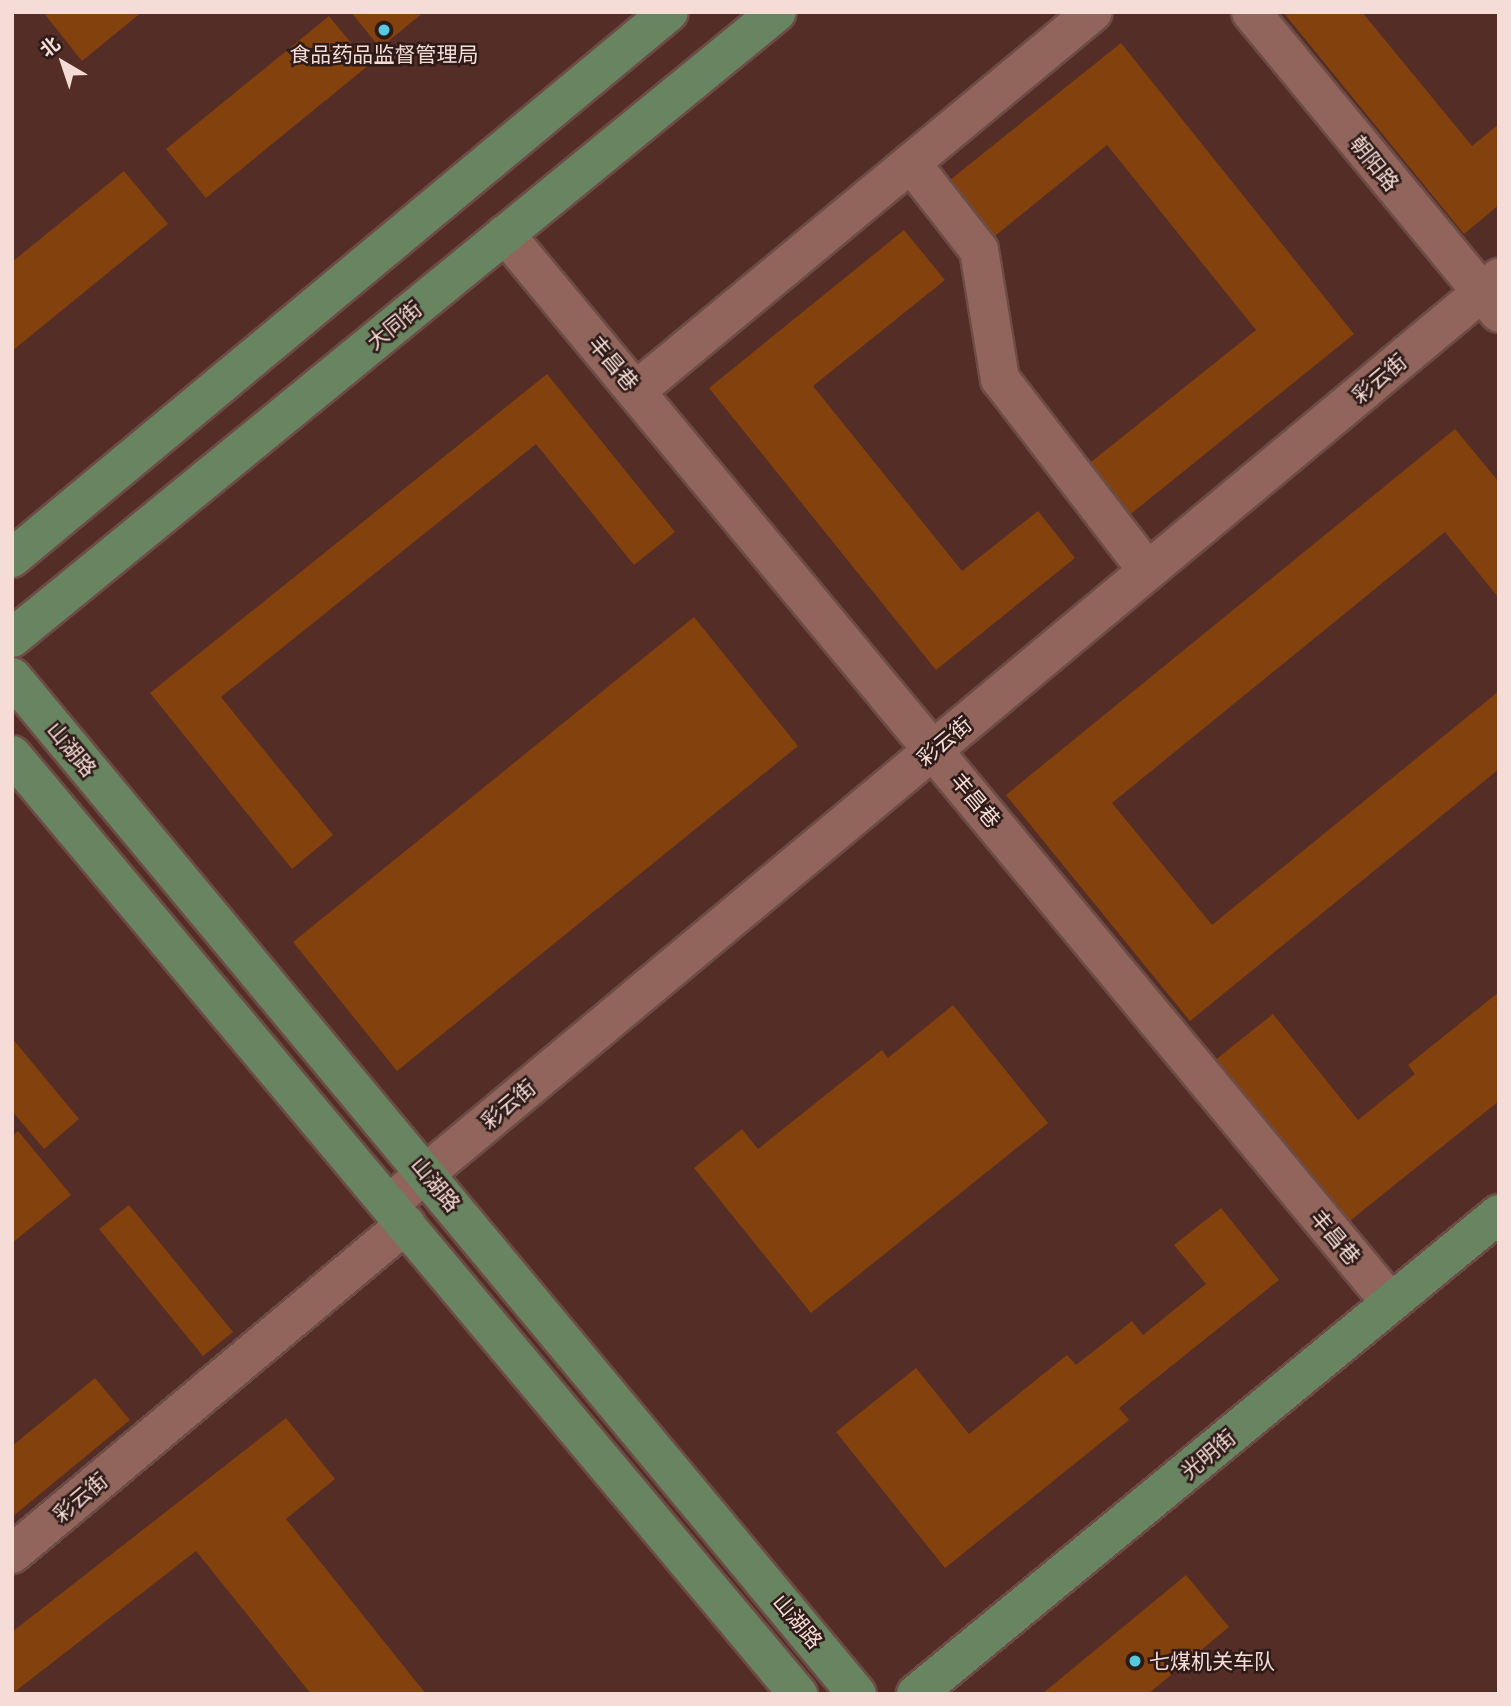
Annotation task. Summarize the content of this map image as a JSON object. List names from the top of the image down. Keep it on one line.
{"streets":{"main road":["大同街","山湖路","光明街"],"street":["朝阳路","丰昌巷","彩云街"]},"crossings":[["朝阳路","彩云街"],["大同街","丰昌巷"],["丰昌巷","彩云街"],["丰昌巷","光明街"],["彩云街","山湖路"]],"places":["食品药品监督管理局","七煤机关车队"],"north":"top left"}
